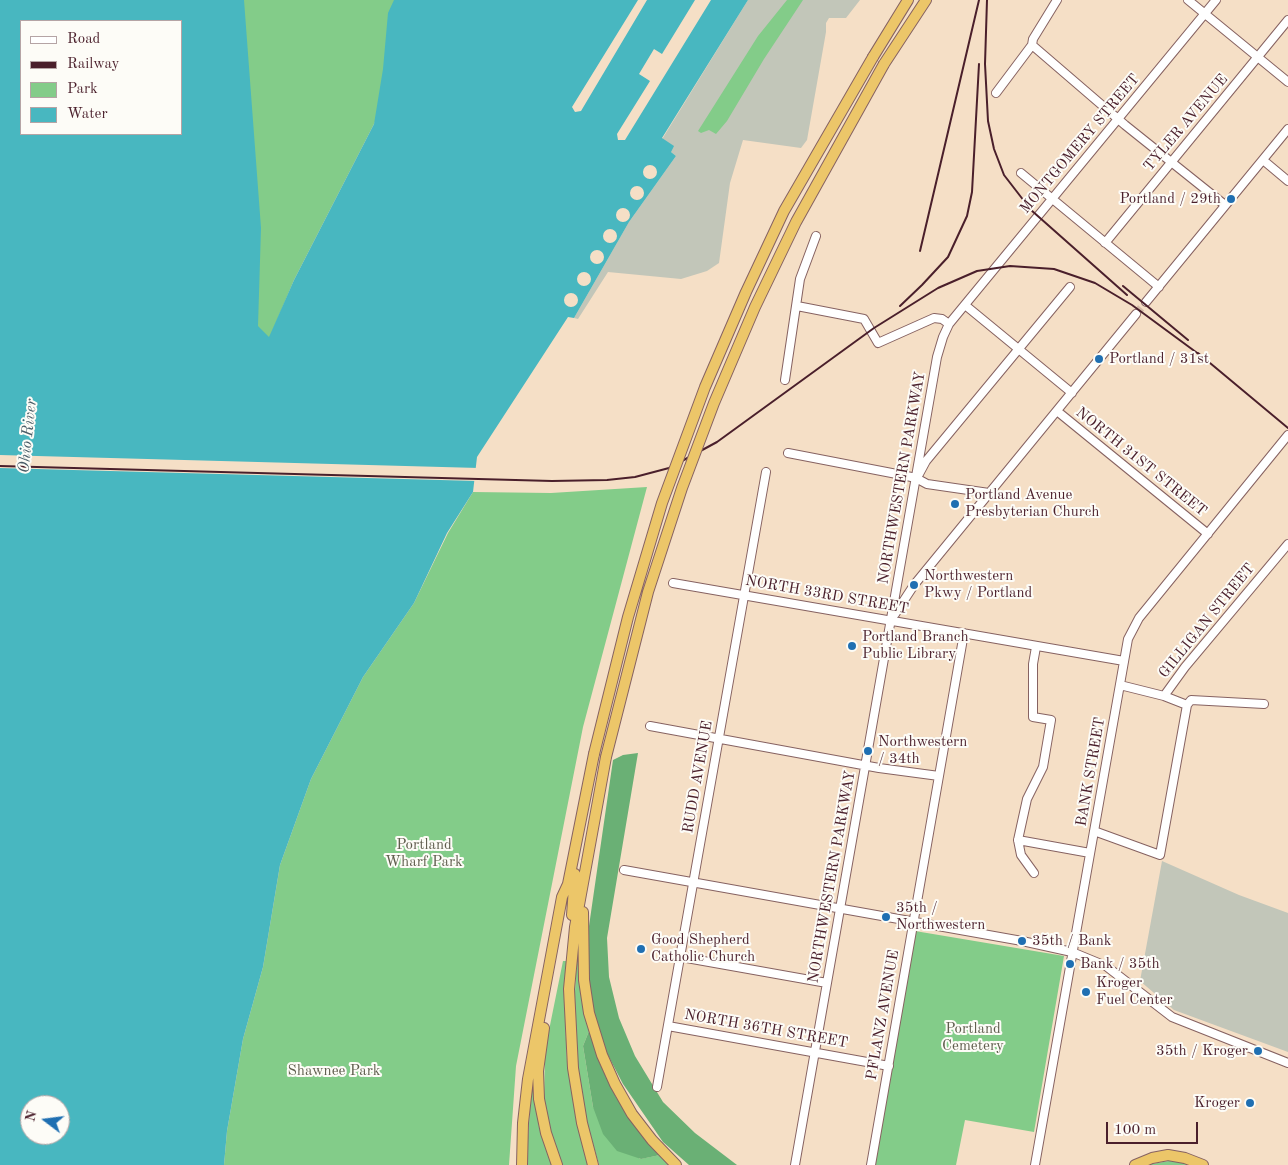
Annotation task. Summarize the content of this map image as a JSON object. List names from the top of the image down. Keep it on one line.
{"streets":{"street":["TYLER AVENUE","MONTGOMERY STREET","NORTH 31ST STREET","NORTHWESTERN PARKWAY","NORTH 33RD STREET","GILLIGAN STREET","BANK STREET","RUDD AVENUE","PFLANZ AVENUE","NORTH 36TH STREET"]},"crossings":[["MONTGOMERY STREET","NORTH 31ST STREET"],["MONTGOMERY STREET","NORTHWESTERN PARKWAY"],["NORTH 31ST STREET","NORTHWESTERN PARKWAY"],["NORTH 31ST STREET","BANK STREET"],["NORTHWESTERN PARKWAY","NORTH 33RD STREET"],["NORTHWESTERN PARKWAY","NORTH 36TH STREET"],["NORTH 33RD STREET","BANK STREET"],["NORTH 33RD STREET","RUDD AVENUE"],["NORTH 33RD STREET","PFLANZ AVENUE"],["RUDD AVENUE","NORTH 36TH STREET"],["PFLANZ AVENUE","NORTH 36TH STREET"]],"water":["Ohio River"],"parks":["Portland Wharf Park","Portland Cemetery","Shawnee Park"],"places":["Portland / 29th","Portland / 31st","Portland Avenue Presbyterian Church","Northwestern Pkwy / Portland","Portland Branch Public Library","Northwestern / 34th","35th / Northwestern","35th / Bank","Good Shepherd Catholic Church","Bank / 35th","Kroger Fuel Center","35th / Kroger","Kroger"],"legend":["Road","Railway","Park","Water"],"scale_bar":"100 m","north":"left"}
